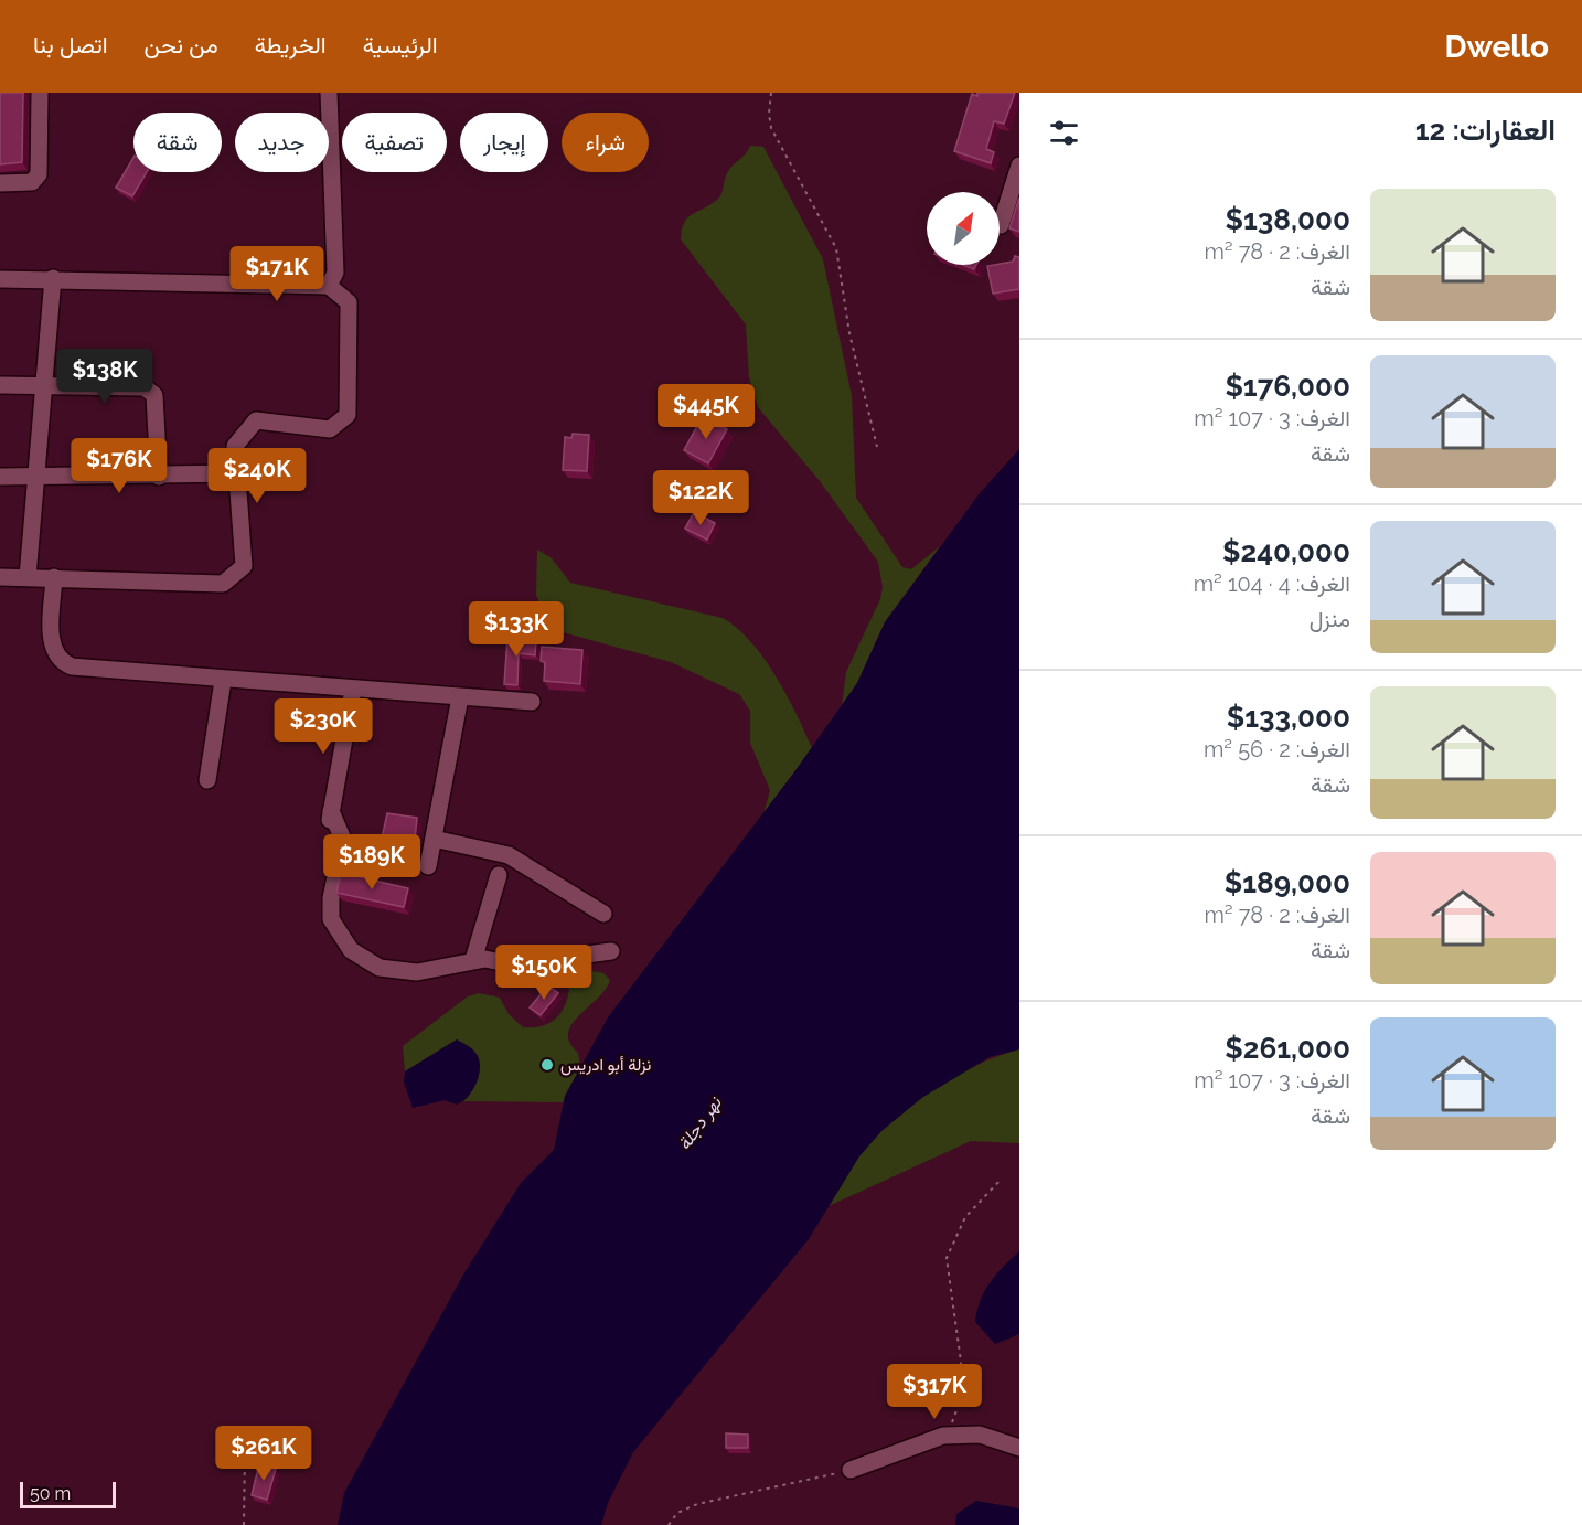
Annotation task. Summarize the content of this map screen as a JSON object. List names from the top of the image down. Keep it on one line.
{"water":["نهر دجلة"],"places":["نزلة أبو ادريس"],"scale_bar":"50 m","north":"top right","page":{"header":"Dwello","nav":["الرئيسية","الخريطة","من نحن","اتصل بنا"],"heading":"العقارات: 12","chip":["شراء","إيجار","تصفية","جديد","شقة"],"list":[{"name":"$138,000","note":"الغرف: 2 · 78 m² · شقة"},{"name":"$176,000","note":"الغرف: 3 · 107 m² · شقة"},{"name":"$240,000","note":"الغرف: 4 · 104 m² · منزل"},{"name":"$133,000","note":"الغرف: 2 · 56 m² · شقة"},{"name":"$189,000","note":"الغرف: 2 · 78 m² · شقة"},{"name":"$261,000","note":"الغرف: 3 · 107 m² · شقة"}],"price":["$171K","$138K","$445K","$176K","$240K","$122K","$133K","$230K","$189K","$150K","$317K","$261K"],"scale":"50 m"}}
